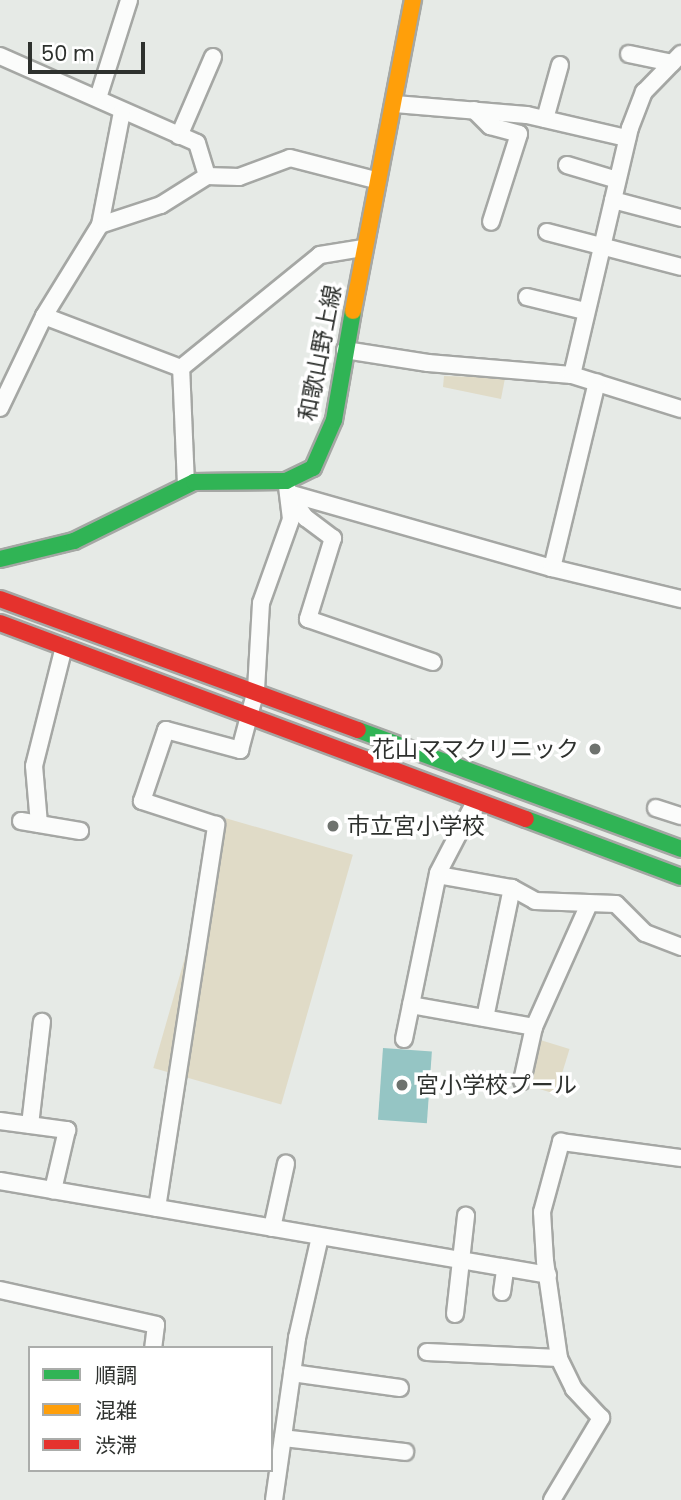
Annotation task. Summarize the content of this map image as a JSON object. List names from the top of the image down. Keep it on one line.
{"streets":{"street":["和歌山野上線"]},"places":["花山ママクリニック","市立宮小学校","宮小学校プール"],"legend":["順調","混雑","渋滞"],"scale_bar":"50 m"}
